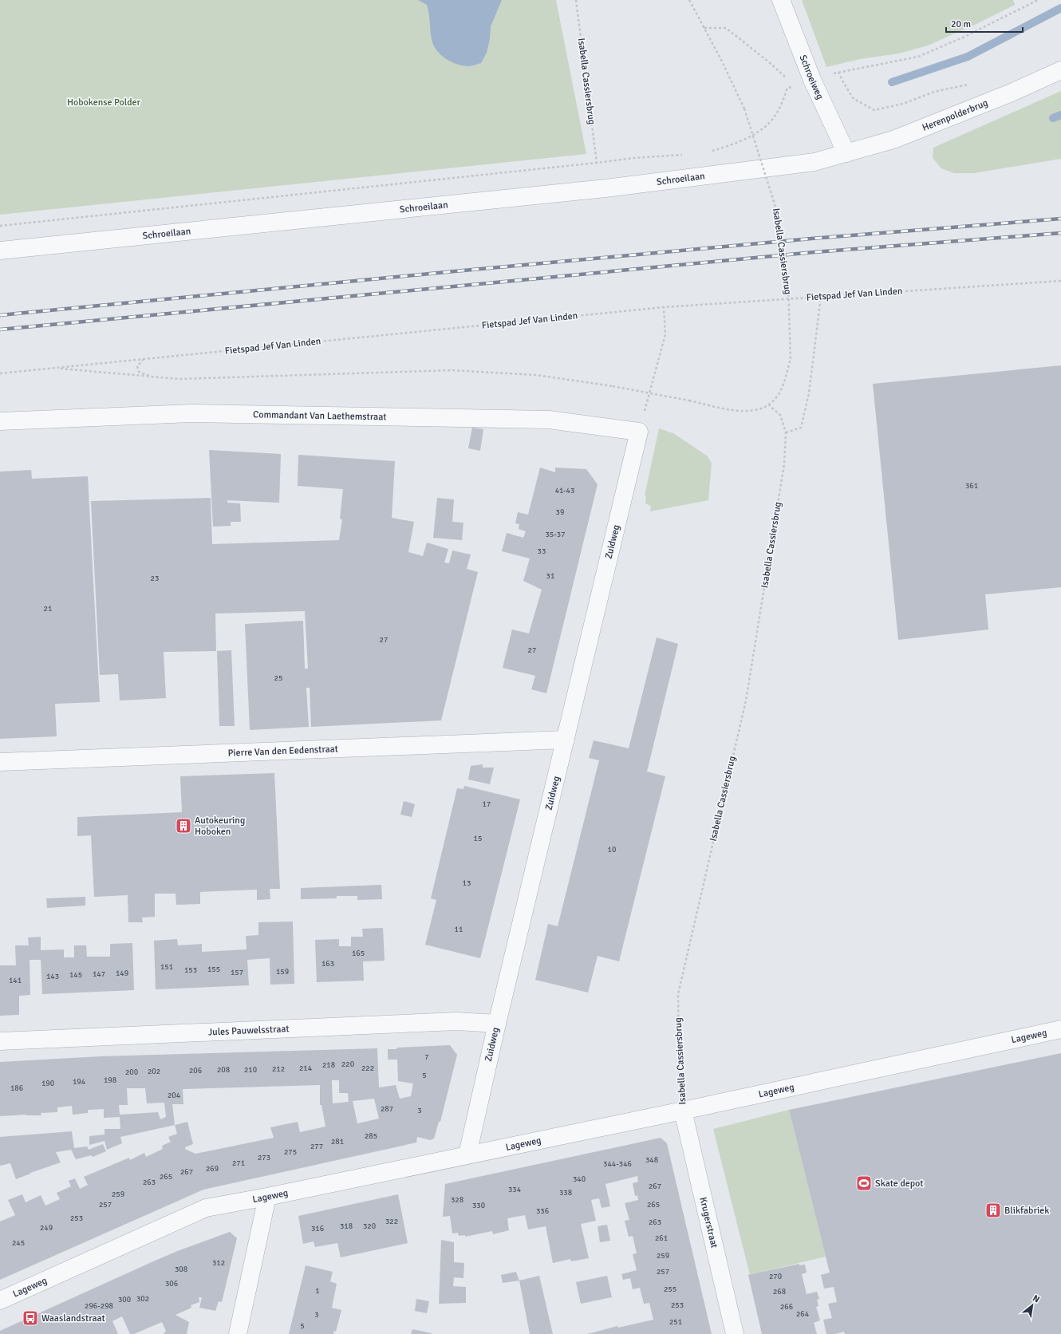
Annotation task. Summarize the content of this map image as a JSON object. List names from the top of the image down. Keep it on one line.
{"streets":{"street":["Schroeiweg","Herenpolderbrug","Schroeilaan","Commandant Van Laethemstraat","Zuidweg","Pierre Van den Eedenstraat","Jules Pauwelsstraat","Lageweg","Krugerstraat"],"path":["Isabella Cassiersbrug","Fietspad Jef Van Linden"]},"crossings":[["Schroeiweg","Herenpolderbrug"],["Schroeiweg","Schroeilaan"],["Isabella Cassiersbrug","Lageweg"],["Isabella Cassiersbrug","Krugerstraat"],["Herenpolderbrug","Schroeilaan"],["Commandant Van Laethemstraat","Zuidweg"],["Zuidweg","Pierre Van den Eedenstraat"],["Zuidweg","Jules Pauwelsstraat"],["Zuidweg","Lageweg"],["Lageweg","Krugerstraat"]],"parks":["Hobokense Polder"],"places":{"building":["Autokeuring Hoboken","Blikfabriek"],"sports":["Skate depot"],"bus stop":["Waaslandstraat"]},"house_numbers":["361","41-43","39","35-37","33","31","23","21","27","27","25","17","15","10","13","11","165","163","151","155","153","159","157","149","147","145","143","141","7","220","218","214","222","212","208","210","206","202","200","5","198","194","190","186","204","287","3","285","281","277","275","273","348","271","344-346","269","267","265","340","263","267","334","338","259","328","257","265","330","336","253","322","263","318","320","249","316","261","245","259","312","308","257","270","306","255","1","268","302","300","253","296-298","266","264","3","251","5"],"scale_bar":"20 m","north":"top right"}
